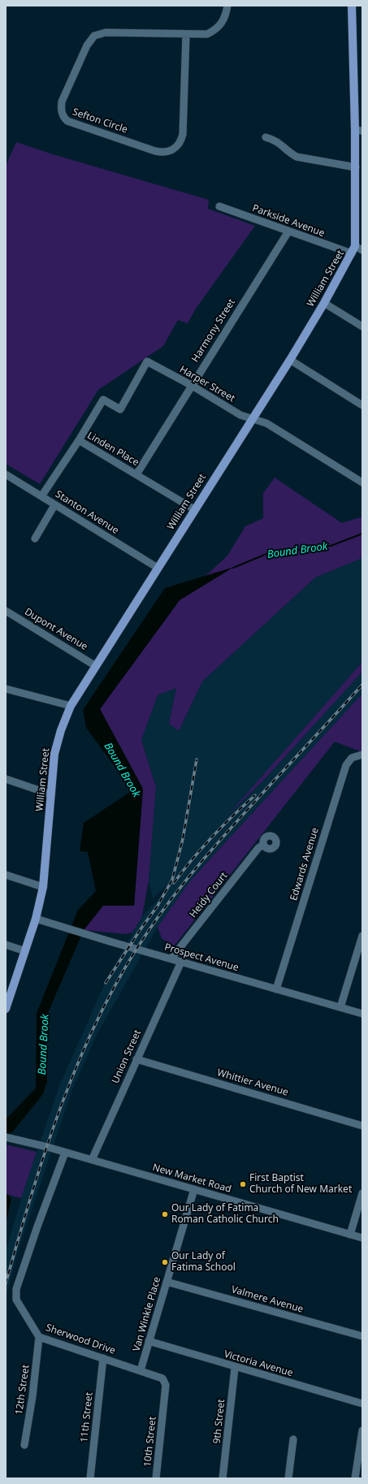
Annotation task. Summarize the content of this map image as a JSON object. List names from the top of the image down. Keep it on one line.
{"streets":{"main road":["William Street"],"street":["Sefton Circle","Parkside Avenue","Harmony Street","Harper Street","Linden Place","Stanton Avenue","Dupont Avenue","Edwards Avenue","Heidy Court","Prospect Avenue","Union Street","Whittier Avenue","New Market Road","Valmere Avenue","Van Winkle Place","Sherwood Drive","Victoria Avenue","12th Street","11th Street","9th Street","10th Street"]},"crossings":[["Parkside Avenue","William Street"],["Parkside Avenue","Harmony Street"],["William Street","Harper Street"],["William Street","Linden Place"],["William Street","Stanton Avenue"],["William Street","Dupont Avenue"],["William Street","Prospect Avenue"],["Harmony Street","Harper Street"],["Harmony Street","Linden Place"],["Harper Street","Linden Place"],["Linden Place","Stanton Avenue"],["Edwards Avenue","Prospect Avenue"],["Heidy Court","Prospect Avenue"],["Prospect Avenue","Union Street"],["Union Street","Whittier Avenue"],["Union Street","New Market Road"],["New Market Road","Van Winkle Place"],["New Market Road","Sherwood Drive"],["Valmere Avenue","Van Winkle Place"],["Van Winkle Place","Sherwood Drive"],["Van Winkle Place","Victoria Avenue"],["Sherwood Drive","12th Street"],["Sherwood Drive","11th Street"],["Sherwood Drive","10th Street"],["Victoria Avenue","9th Street"]],"water":["Bound Brook"],"places":["First Baptist Church of New Market","Our Lady of Fatima Roman Catholic Church","Our Lady of Fatima School"]}
